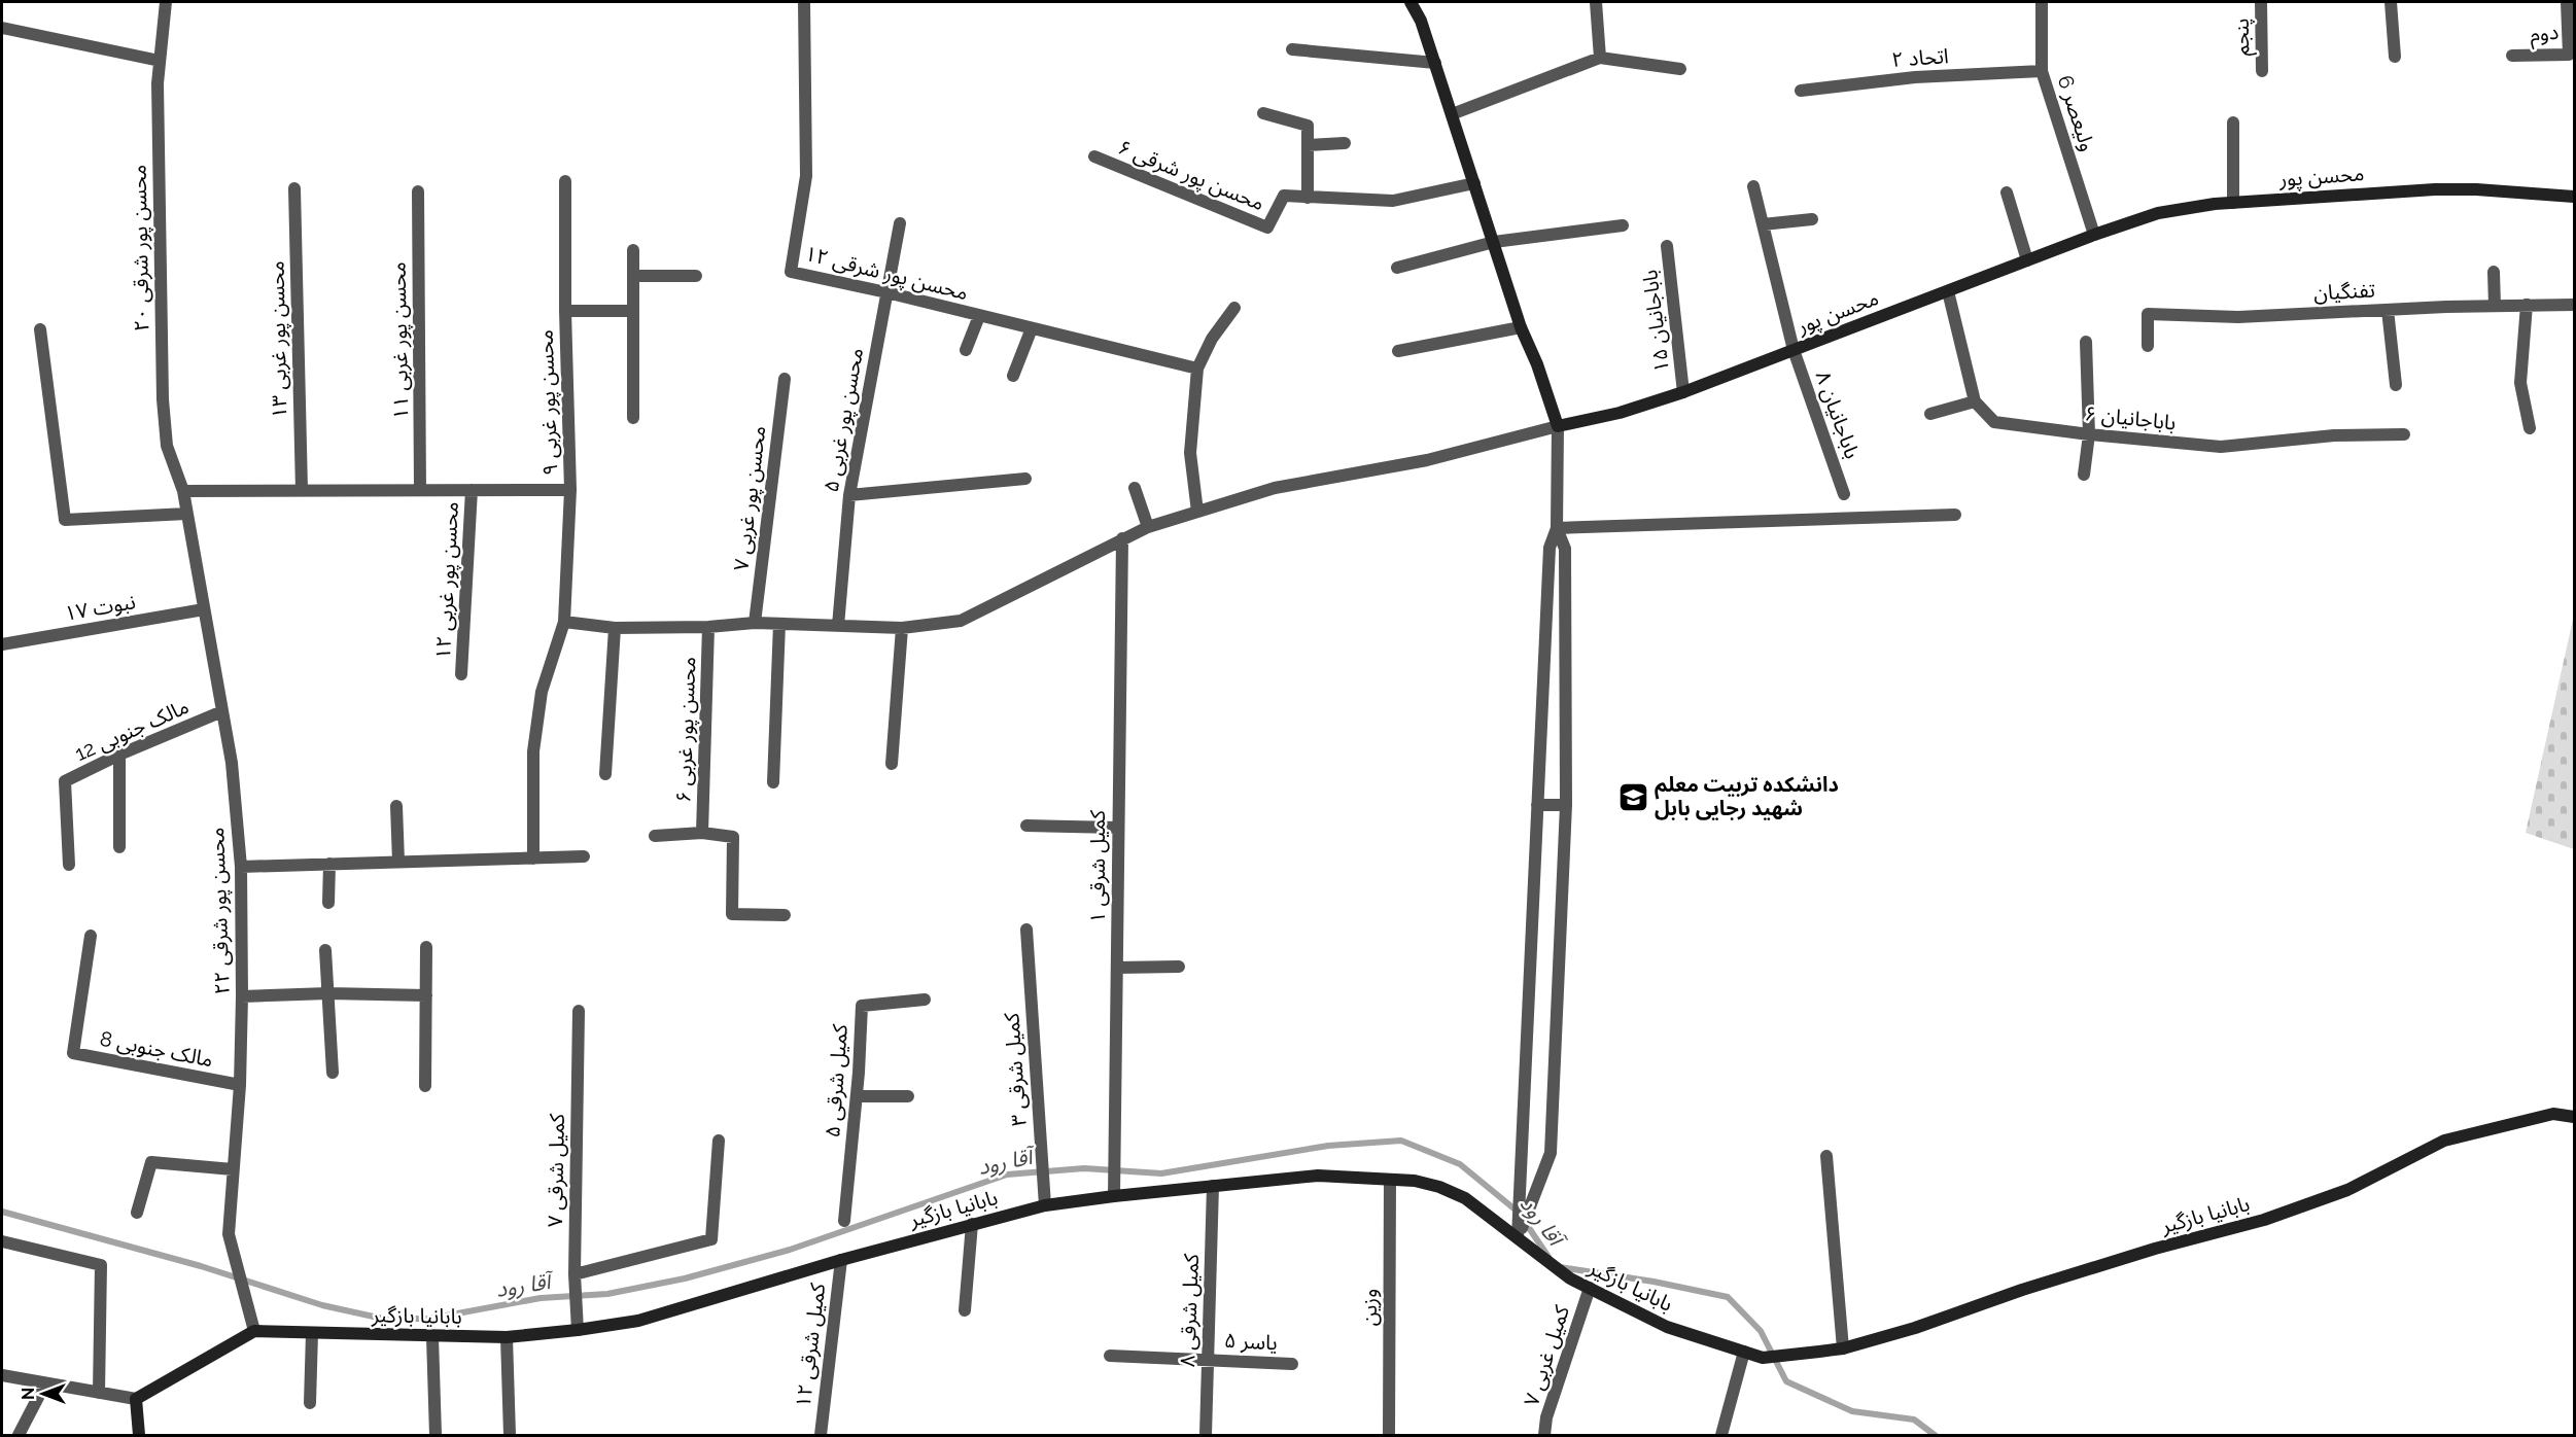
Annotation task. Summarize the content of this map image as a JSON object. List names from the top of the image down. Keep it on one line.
{"streets":{"street":["دوم","پنجم","اتحاد ۲","ولیعصر 6","محسن پور شرقی ۶","محسن پور","محسن پور شرقی ۲۰","محسن پور شرقی ۱۲","تفنگیان","باباجانیان ۱۵","محسن پور غربی ۱۳","محسن پور غربی ۱۱","محسن پور غربی ۹","باباجانیان ۸","باباجانیان ۶","محسن پور غربی ۵","محسن پور غربی ۷","محسن پور غربی ۱۲","نبوت ۱۷","مالک جنوبی 12","محسن پور غربی ۶","کمیل شرقی ۱","محسن پور شرقی ۲۲","مالک جنوبی 8","کمیل شرقی ۳","کمیل شرقی ۵","کمیل شرقی ۷","بابانیا بازگیر","وزین","کمیل شرقی ۸","یاسر ۵","کمیل شرقی ۱۲","کمیل غربی ۷"]},"crossings":[["اتحاد ۲","ولیعصر 6"],["ولیعصر 6","محسن پور"],["محسن پور","باباجانیان ۱۵"],["محسن پور","باباجانیان ۸"],["محسن پور شرقی ۲۰","محسن پور شرقی ۲۲"],["محسن پور شرقی ۱۲","محسن پور غربی ۵"],["نبوت ۱۷","محسن پور شرقی ۲۲"],["مالک جنوبی 12","محسن پور شرقی ۲۲"],["کمیل شرقی ۱","بابانیا بازگیر"],["محسن پور شرقی ۲۲","مالک جنوبی 8"],["محسن پور شرقی ۲۲","بابانیا بازگیر"],["کمیل شرقی ۳","بابانیا بازگیر"],["کمیل شرقی ۷","بابانیا بازگیر"],["بابانیا بازگیر","وزین"],["بابانیا بازگیر","کمیل شرقی ۸"],["بابانیا بازگیر","کمیل شرقی ۱۲"],["بابانیا بازگیر","کمیل غربی ۷"],["کمیل شرقی ۸","یاسر ۵"]],"water":["آقا رود"],"places":{"school or university":["دانشکده تربیت معلم شهید رجایی بابل"]},"north":"left"}
